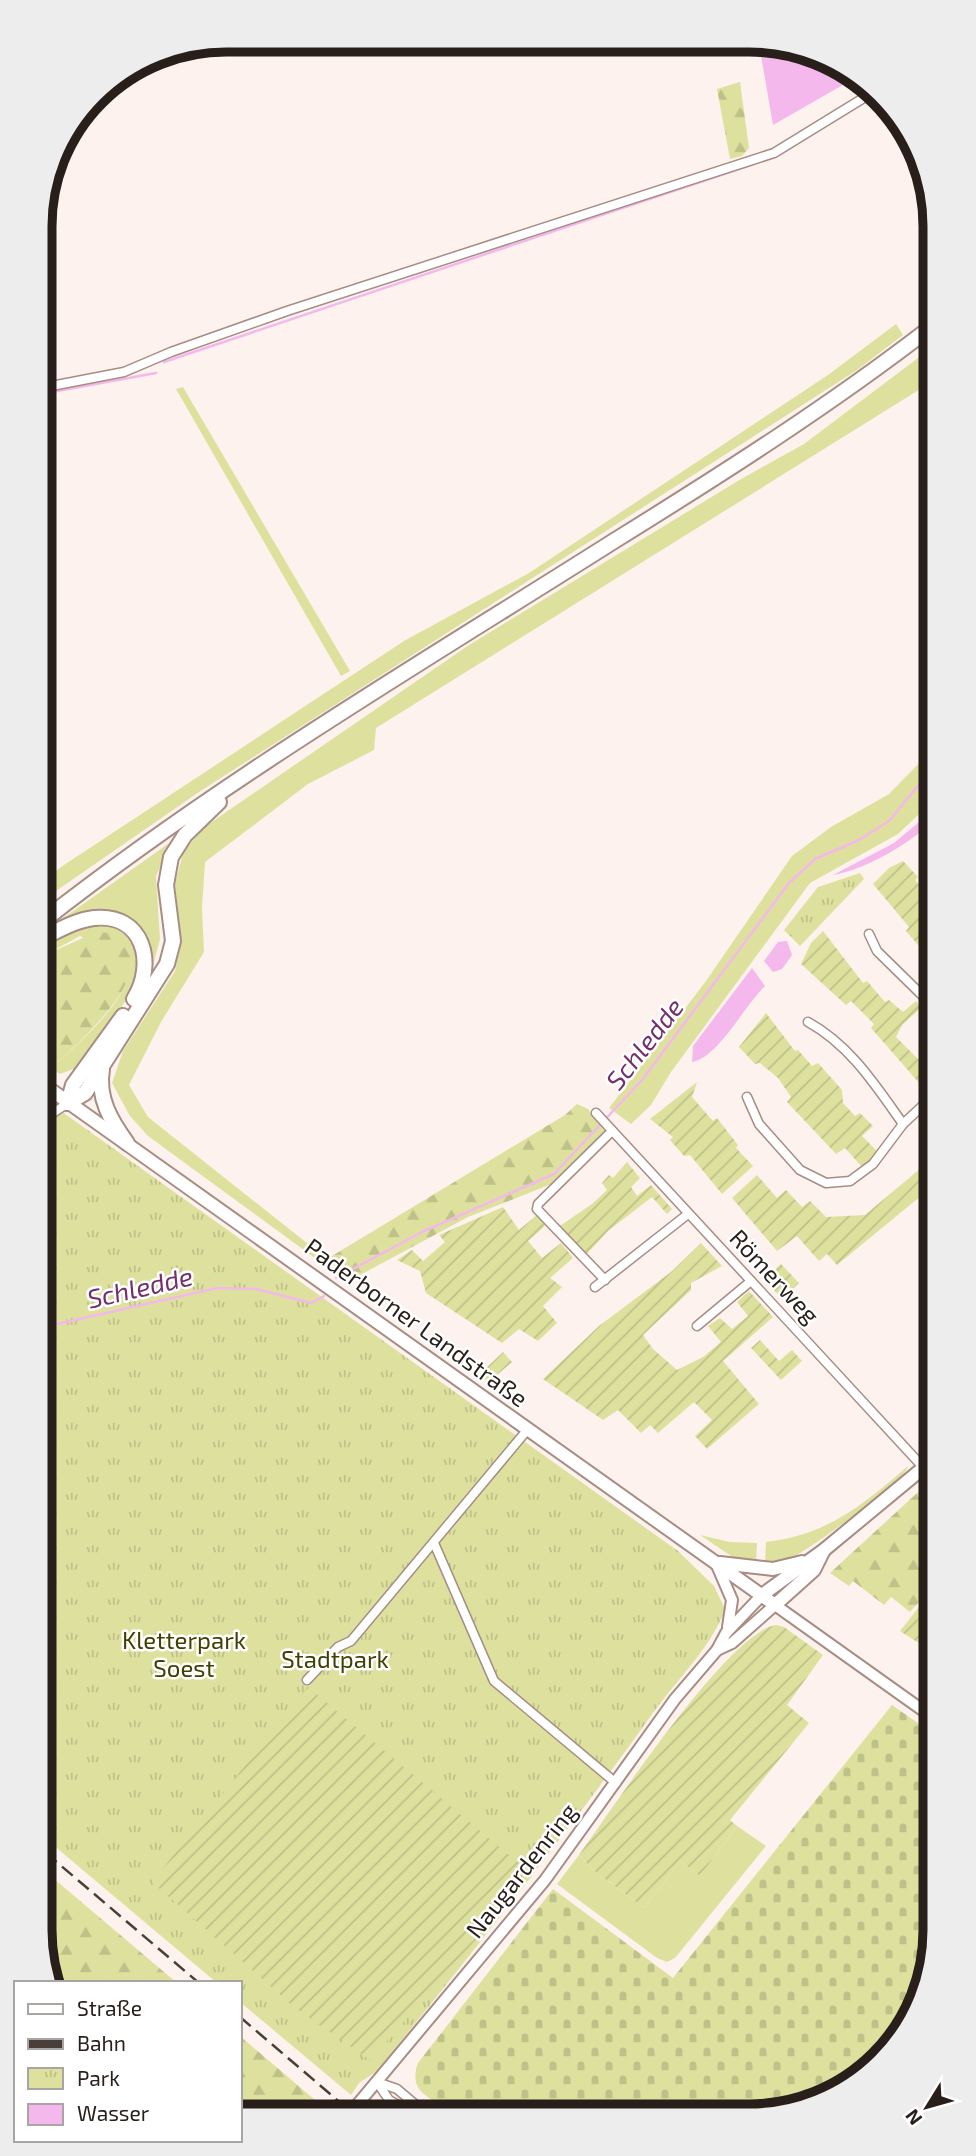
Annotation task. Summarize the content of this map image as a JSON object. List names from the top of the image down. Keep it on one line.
{"streets":{"main road":["Paderborner Landstraße","Naugardenring"],"street":["Römerweg"]},"crossings":[["Paderborner Landstraße","Naugardenring"]],"water":["Schledde"],"parks":["Kletterpark Soest","Stadtpark"],"legend":["Straße","Bahn","Park","Wasser"],"north":"bottom left"}
